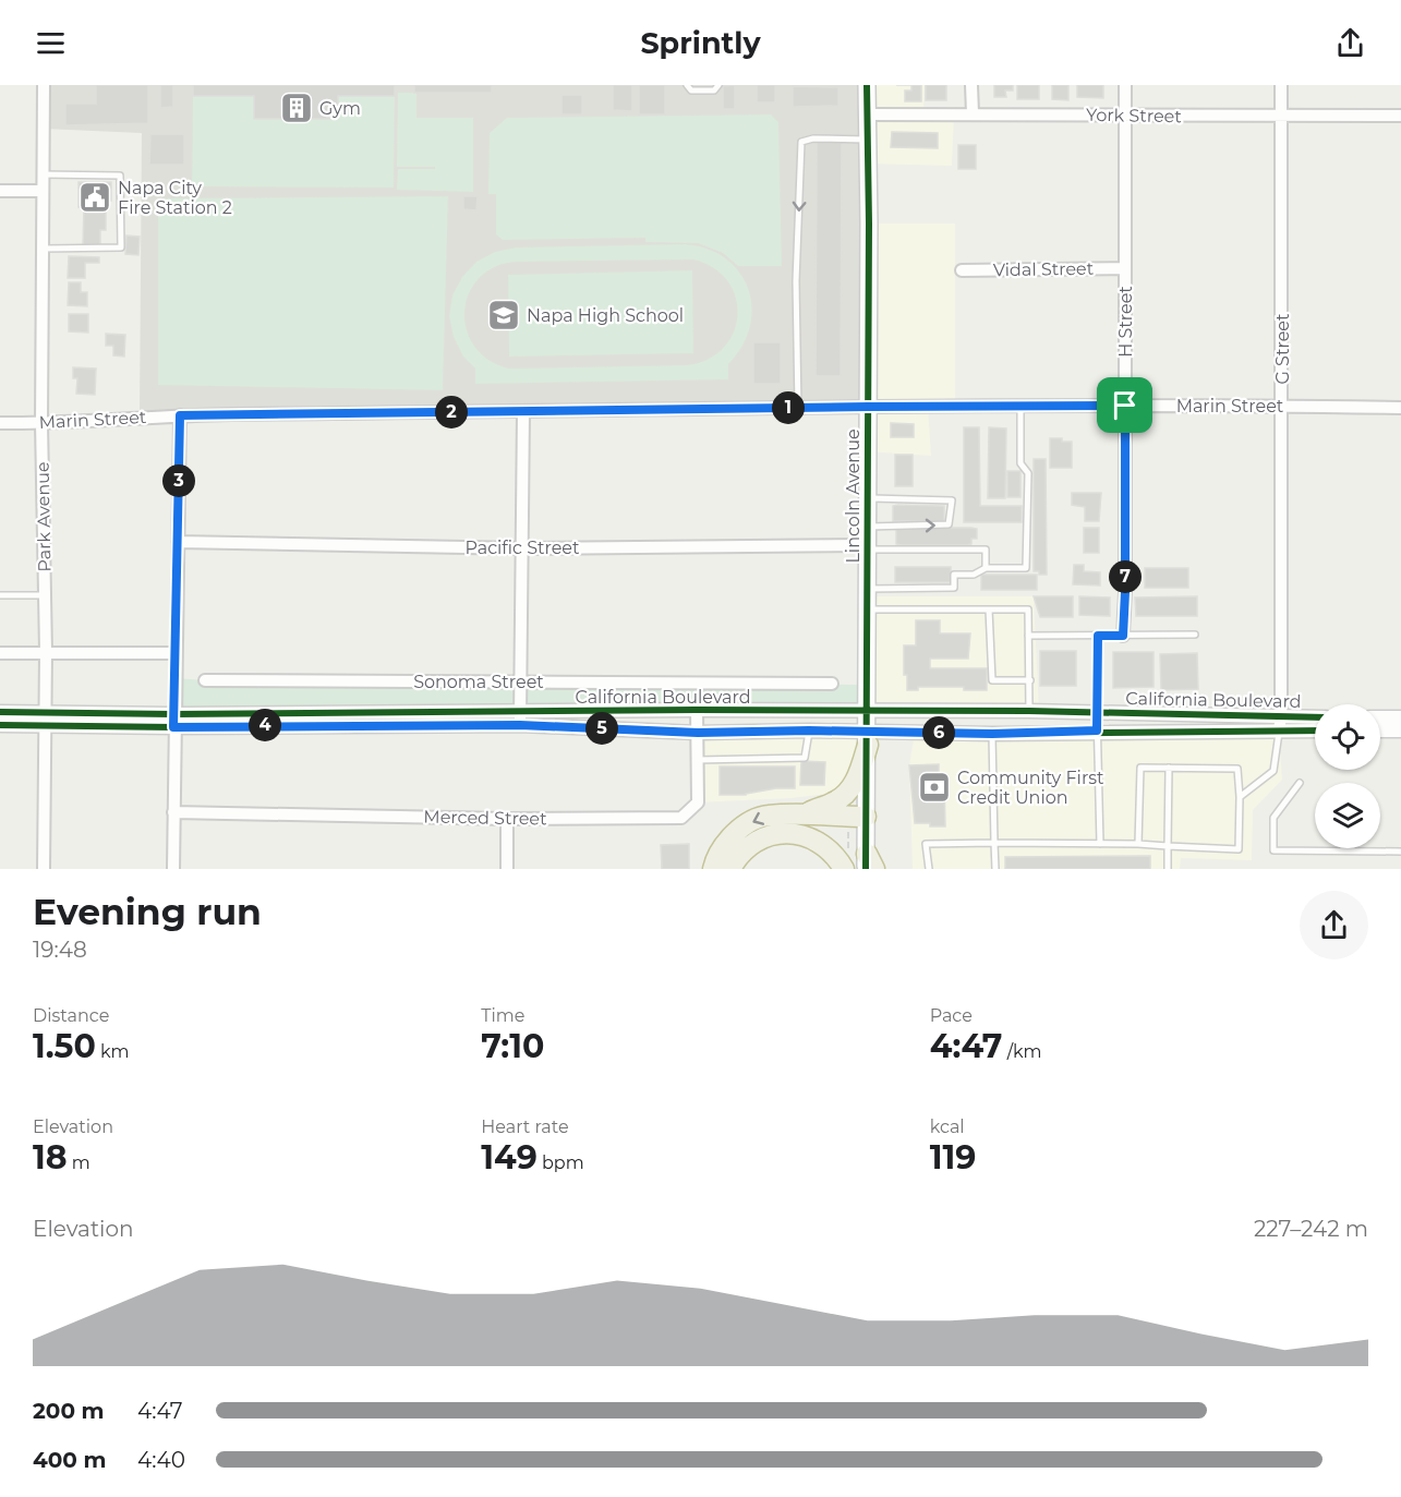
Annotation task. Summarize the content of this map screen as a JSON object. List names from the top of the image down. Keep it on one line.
{"streets":{"main road":["Lincoln Avenue"],"street":["York Street","Vidal Street","H Street","G Street","Marin Street","Park Avenue","Pacific Street","Sonoma Street","California Boulevard","Merced Street"]},"crossings":[["York Street","H Street"],["York Street","G Street"],["York Street","Lincoln Avenue"],["Vidal Street","H Street"],["H Street","Marin Street"],["G Street","Marin Street"],["G Street","California Boulevard"],["Marin Street","Lincoln Avenue"],["Marin Street","Park Avenue"],["Lincoln Avenue","Pacific Street"],["Lincoln Avenue","California Boulevard"],["Park Avenue","California Boulevard"],["California Boulevard","Merced Street"]],"places":{"building":["Gym"],"public building":["Napa City Fire Station 2"],"school or university":["Napa High School"],"bank":["Community First Credit Union"]},"page":{"header":"Sprintly","pins":["1","2","3","7","4","5","6"],"heading":["Evening run","19:48"],"stats":[["Distance","1.50 km"],["Time","7:10"],["Pace","4:47 /km"],["Elevation","18 m"],["Heart rate","149 bpm"],["kcal","119"]],"chart":["Elevation","227–242 m"],"list":[{"name":"200 m","note":"4:47"},{"name":"400 m","note":"4:40"}]}}
